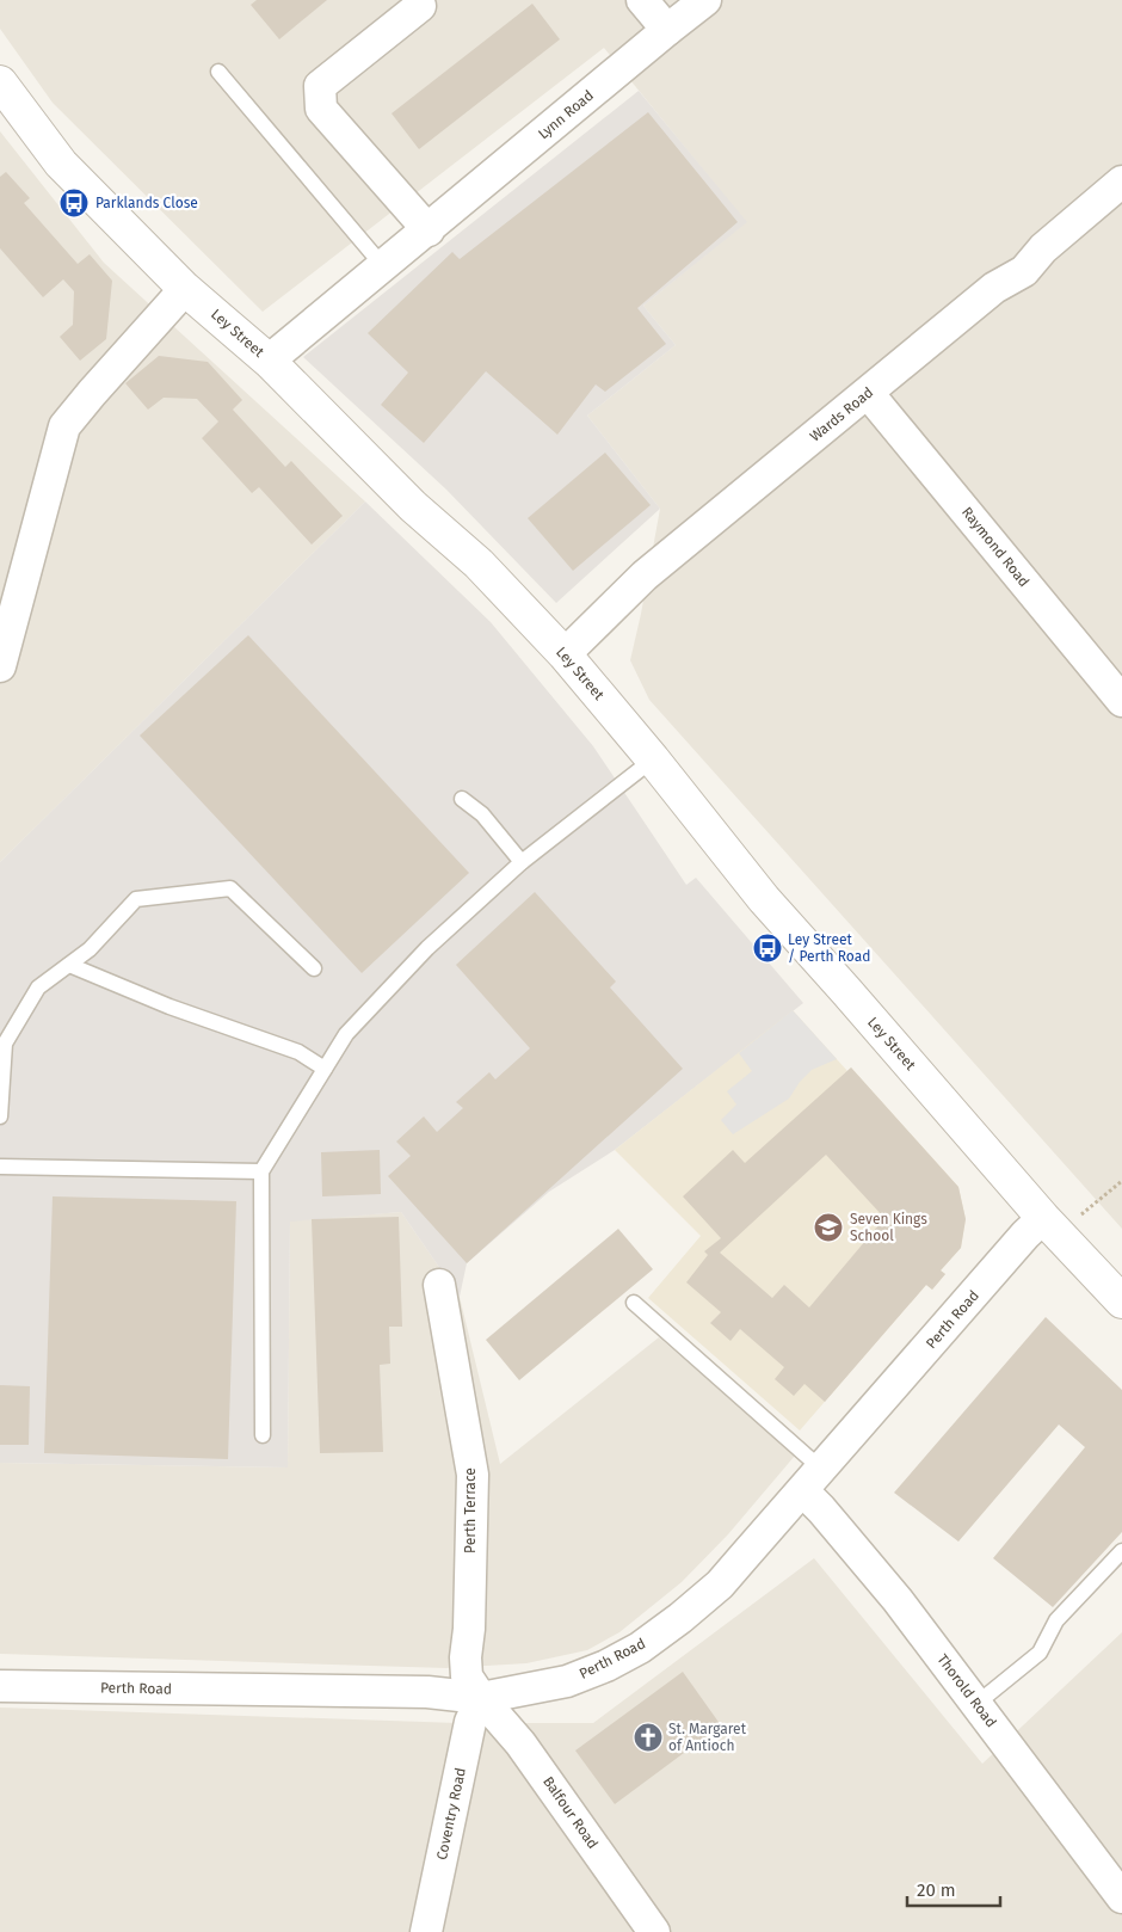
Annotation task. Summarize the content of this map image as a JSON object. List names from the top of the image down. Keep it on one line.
{"streets":{"street":["Lynn Road","Ley Street","Wards Road","Raymond Road","Perth Road","Perth Terrace","Thorold Road","Balfour Road","Coventry Road"]},"crossings":[["Lynn Road","Ley Street"],["Ley Street","Wards Road"],["Ley Street","Perth Road"],["Wards Road","Raymond Road"],["Perth Road","Perth Terrace"],["Perth Road","Thorold Road"],["Perth Road","Balfour Road"],["Perth Road","Coventry Road"],["Perth Terrace","Balfour Road"],["Perth Terrace","Coventry Road"],["Balfour Road","Coventry Road"]],"places":{"bus stop":["Parklands Close","Ley Street / Perth Road"],"school or university":["Seven Kings School"],"church":["St. Margaret of Antioch"]},"scale_bar":"20 m"}
